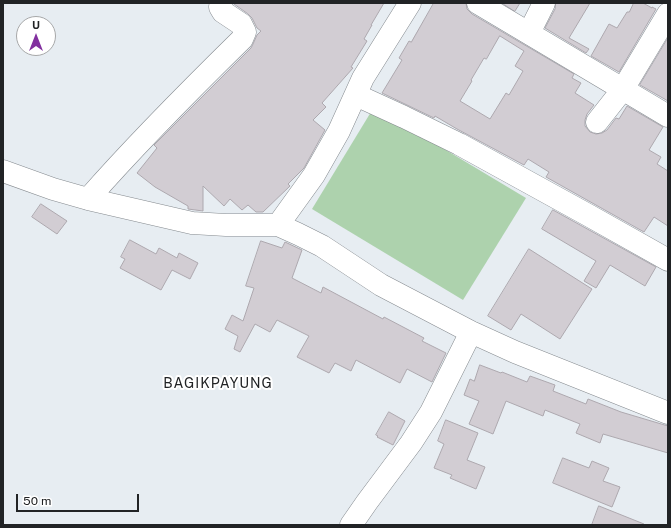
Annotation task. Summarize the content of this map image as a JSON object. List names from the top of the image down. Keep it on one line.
{"districts":["BAGIKPAYUNG"],"scale_bar":"50 m","north":"top"}
